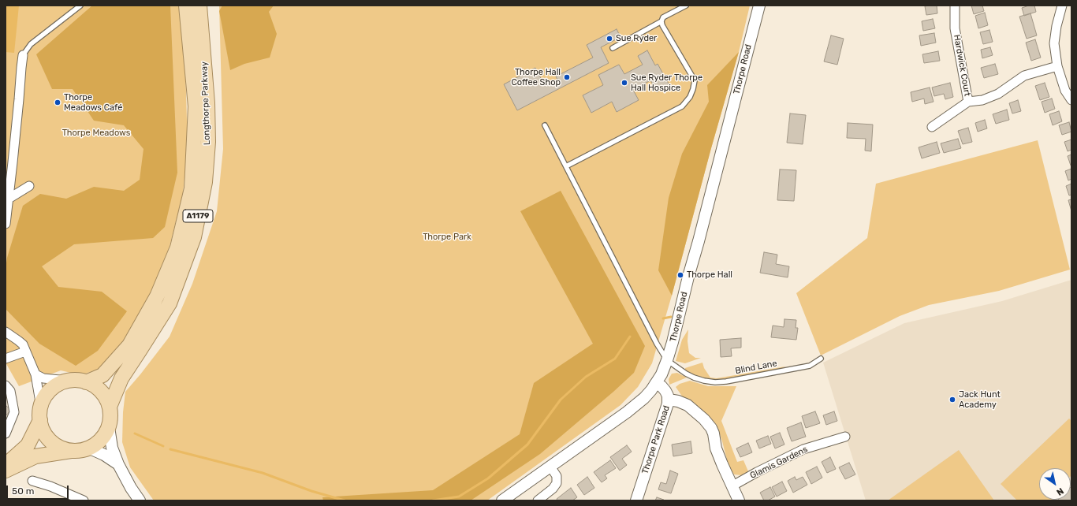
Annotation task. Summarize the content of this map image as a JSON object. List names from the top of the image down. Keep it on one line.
{"streets":{"main road":["Longthorpe Parkway","A1179"],"street":["Hardwick Court","Thorpe Road","Thorpe Park Road","Glamis Gardens"],"lane":["Blind Lane"]},"crossings":[["Thorpe Road","Blind Lane"],["Thorpe Road","Thorpe Park Road"]],"parks":["Thorpe Meadows","Thorpe Park"],"places":["Sue Ryder","Thorpe Hall Coffee Shop","Sue Ryder Thorpe Hall Hospice","Thorpe Meadows Café","Thorpe Hall","Jack Hunt Academy"],"scale_bar":"50 m","north":"bottom right"}
